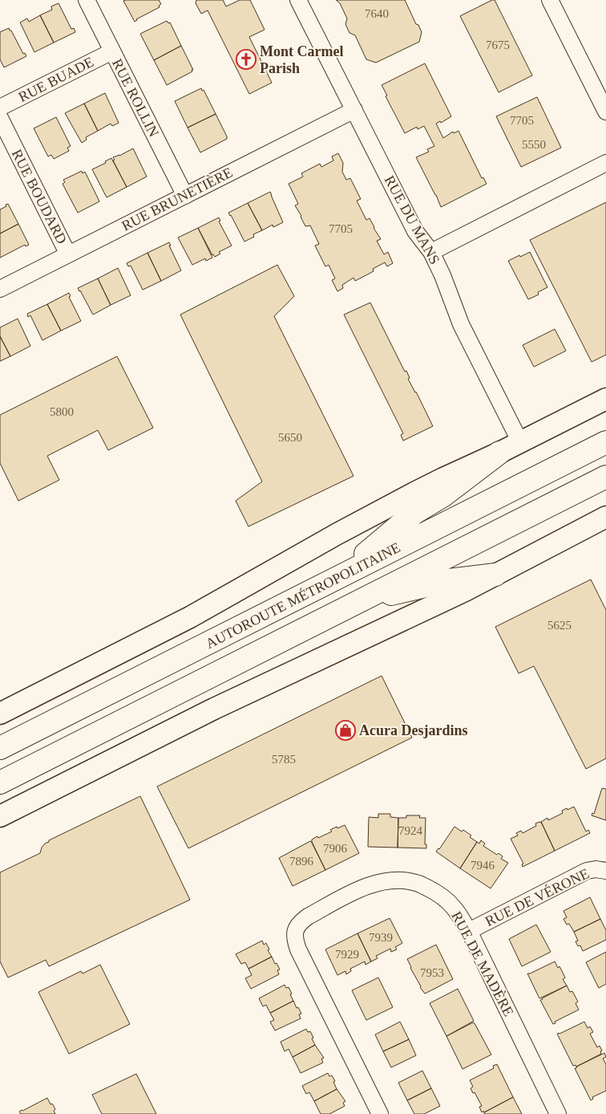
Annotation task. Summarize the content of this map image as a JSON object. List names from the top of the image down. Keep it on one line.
{"streets":{"highway":["AUTOROUTE MÉTROPOLITAINE"],"street":["RUE BUADE","RUE ROLLIN","RUE BOUDARD","RUE BRUNETIÈRE","RUE DU MANS","RUE DE VÉRONE","RUE DE MADÈRE"]},"crossings":[["RUE BUADE","RUE ROLLIN"],["RUE ROLLIN","RUE BRUNETIÈRE"],["RUE BOUDARD","RUE BRUNETIÈRE"],["RUE BRUNETIÈRE","RUE DU MANS"],["RUE DE VÉRONE","RUE DE MADÈRE"]],"places":{"church":["Mont Carmel Parish"],"shop":["Acura Desjardins"]},"house_numbers":["7640","7675","7705","5550","7705","5800","5650","5625","5785","7924","7906","7896","7946","7939","7929","7953"]}
